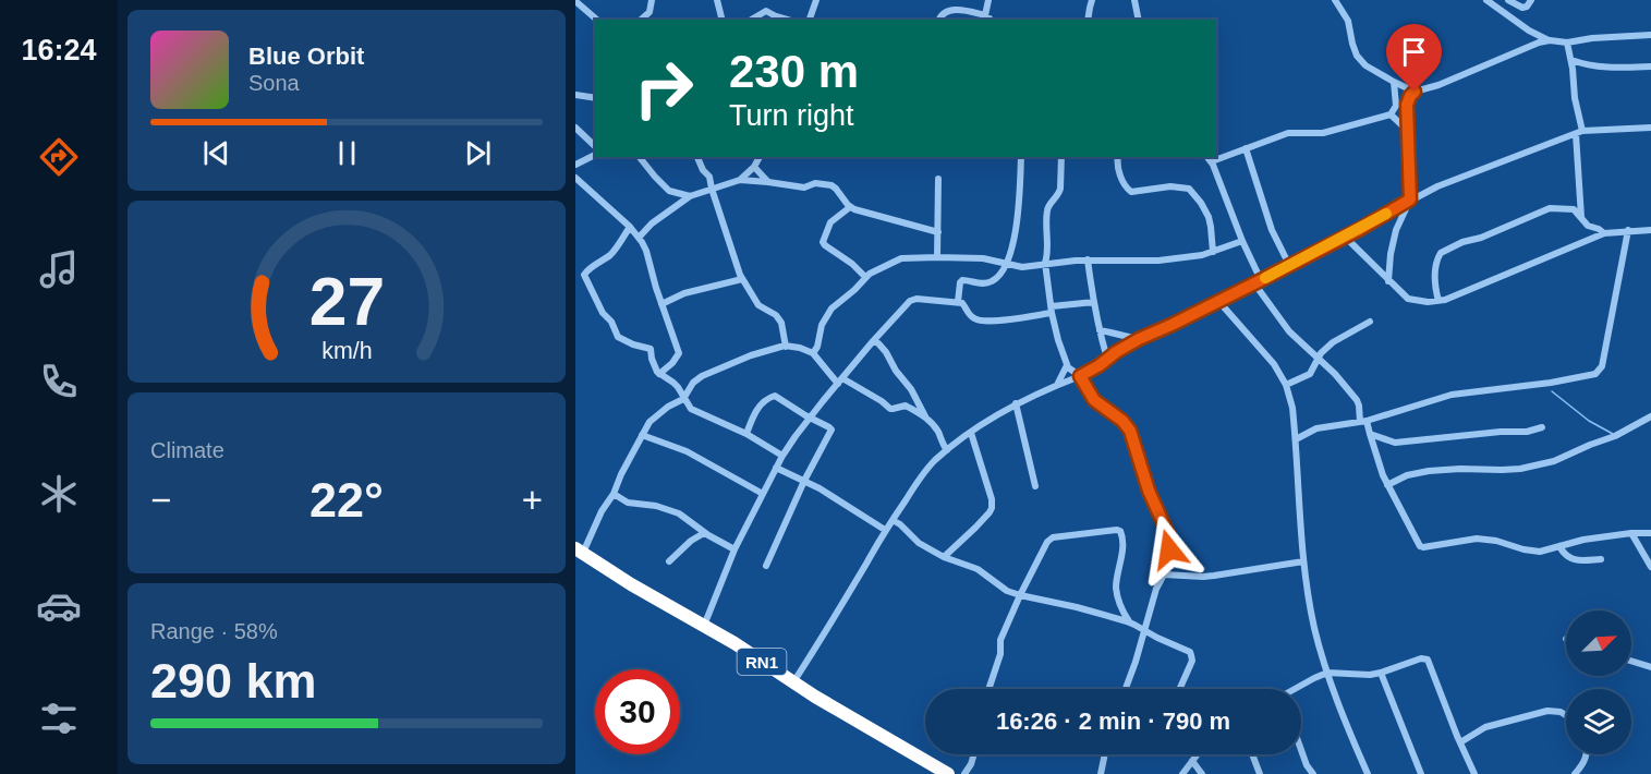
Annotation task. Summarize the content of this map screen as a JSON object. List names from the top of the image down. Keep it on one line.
{"streets":{"highway":["RN1"]},"north":"top right","page":{"tabs":"16:24","turn":["230 m","Turn right"],"song":["Blue Orbit","Sona"],"tile":["Climate",["Range · 58%","290 km"]],"heat":["−","22°","+"],"limit":"30","trip":"16:26 · 2 min · 790 m","gauge":["27","km/h"]}}
